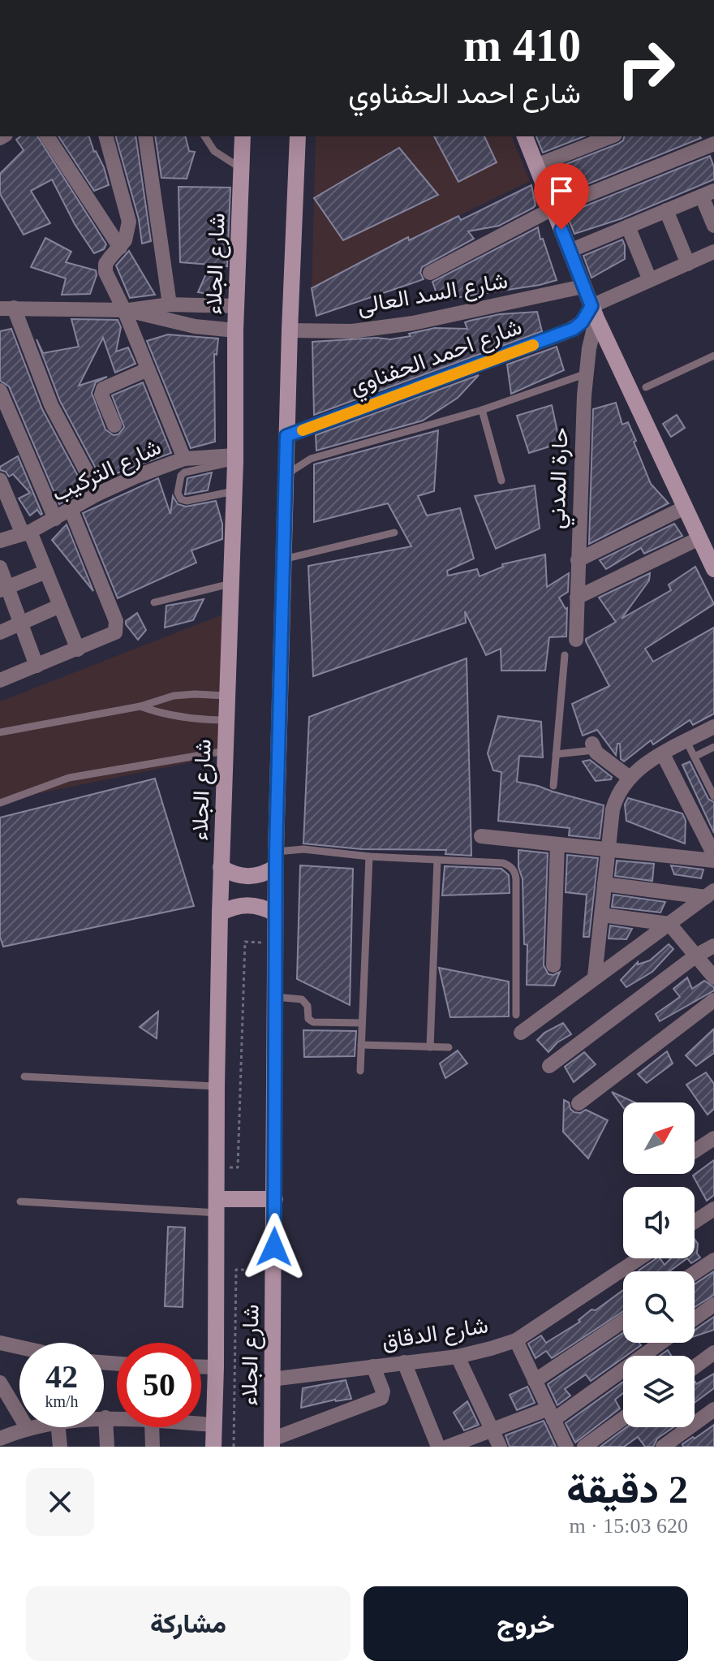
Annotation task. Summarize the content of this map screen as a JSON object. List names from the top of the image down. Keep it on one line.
{"streets":{"main road":["شارع الجلاء"],"street":["شارع السد العالى","شارع احمد الحفناوي","شارع التركيب","حارة المدني","شارع الدقاق"]},"crossings":[["شارع الجلاء","شارع السد العالى"],["شارع الجلاء","شارع احمد الحفناوي"],["شارع الجلاء","شارع التركيب"],["شارع الجلاء","شارع الدقاق"],["شارع احمد الحفناوي","حارة المدني"]],"north":"top right","page":{"turn":["410 m","شارع احمد الحفناوي"],"speed":"42 km/h","limit":"50","heading":["2 دقيقة","620 m · 15:03"],"buttons":["خروج","مشاركة"]}}
